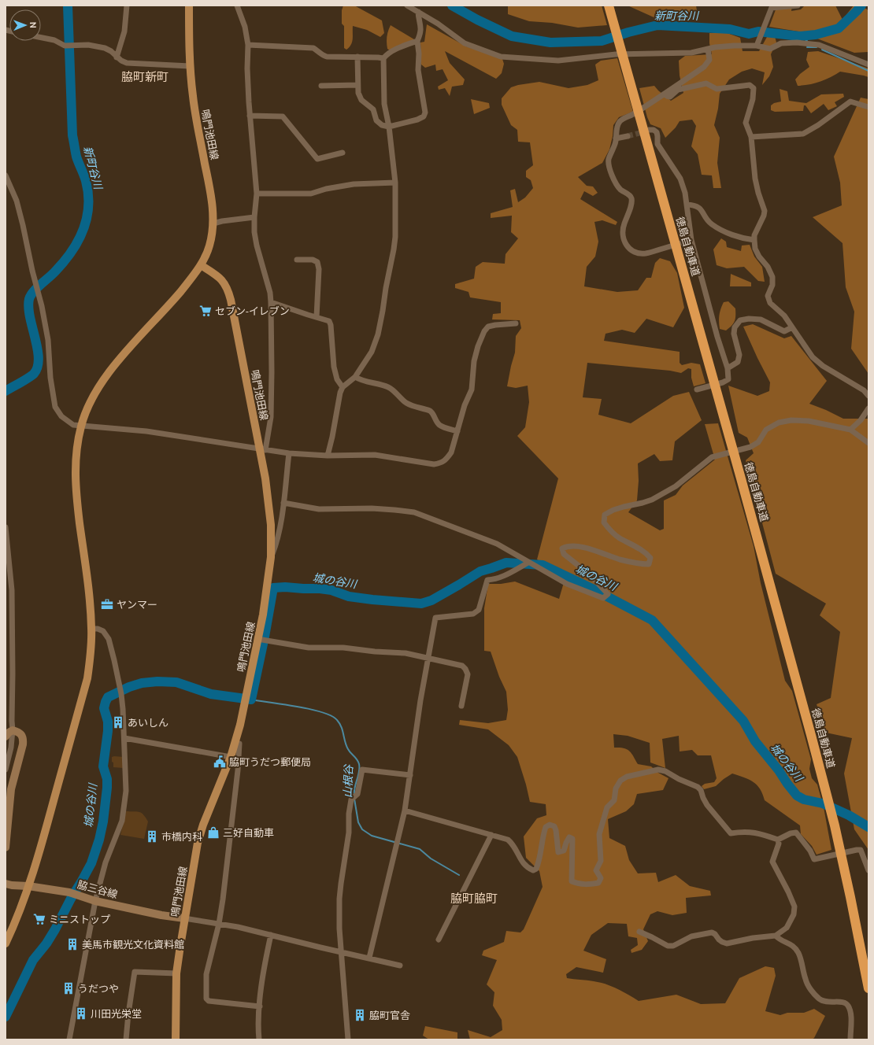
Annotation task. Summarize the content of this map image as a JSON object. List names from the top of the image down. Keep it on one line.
{"streets":{"highway":["徳島自動車道"],"main road":["鳴門池田線","脇三谷線"]},"crossings":[["鳴門池田線","脇三谷線"]],"districts":["脇町新町","脇町脇町"],"water":["新町谷川","城の谷川","山根谷"],"places":{"supermarket":["セブン-イレブン","ミニストップ"],"office":["ヤンマー"],"building":["あいしん","市橋内科","美馬市観光文化資料館","うだつや","川田光栄堂","脇町官舎"],"public building":["脇町うだつ郵便局"],"shop":["三好自動車"]},"north":"right"}
